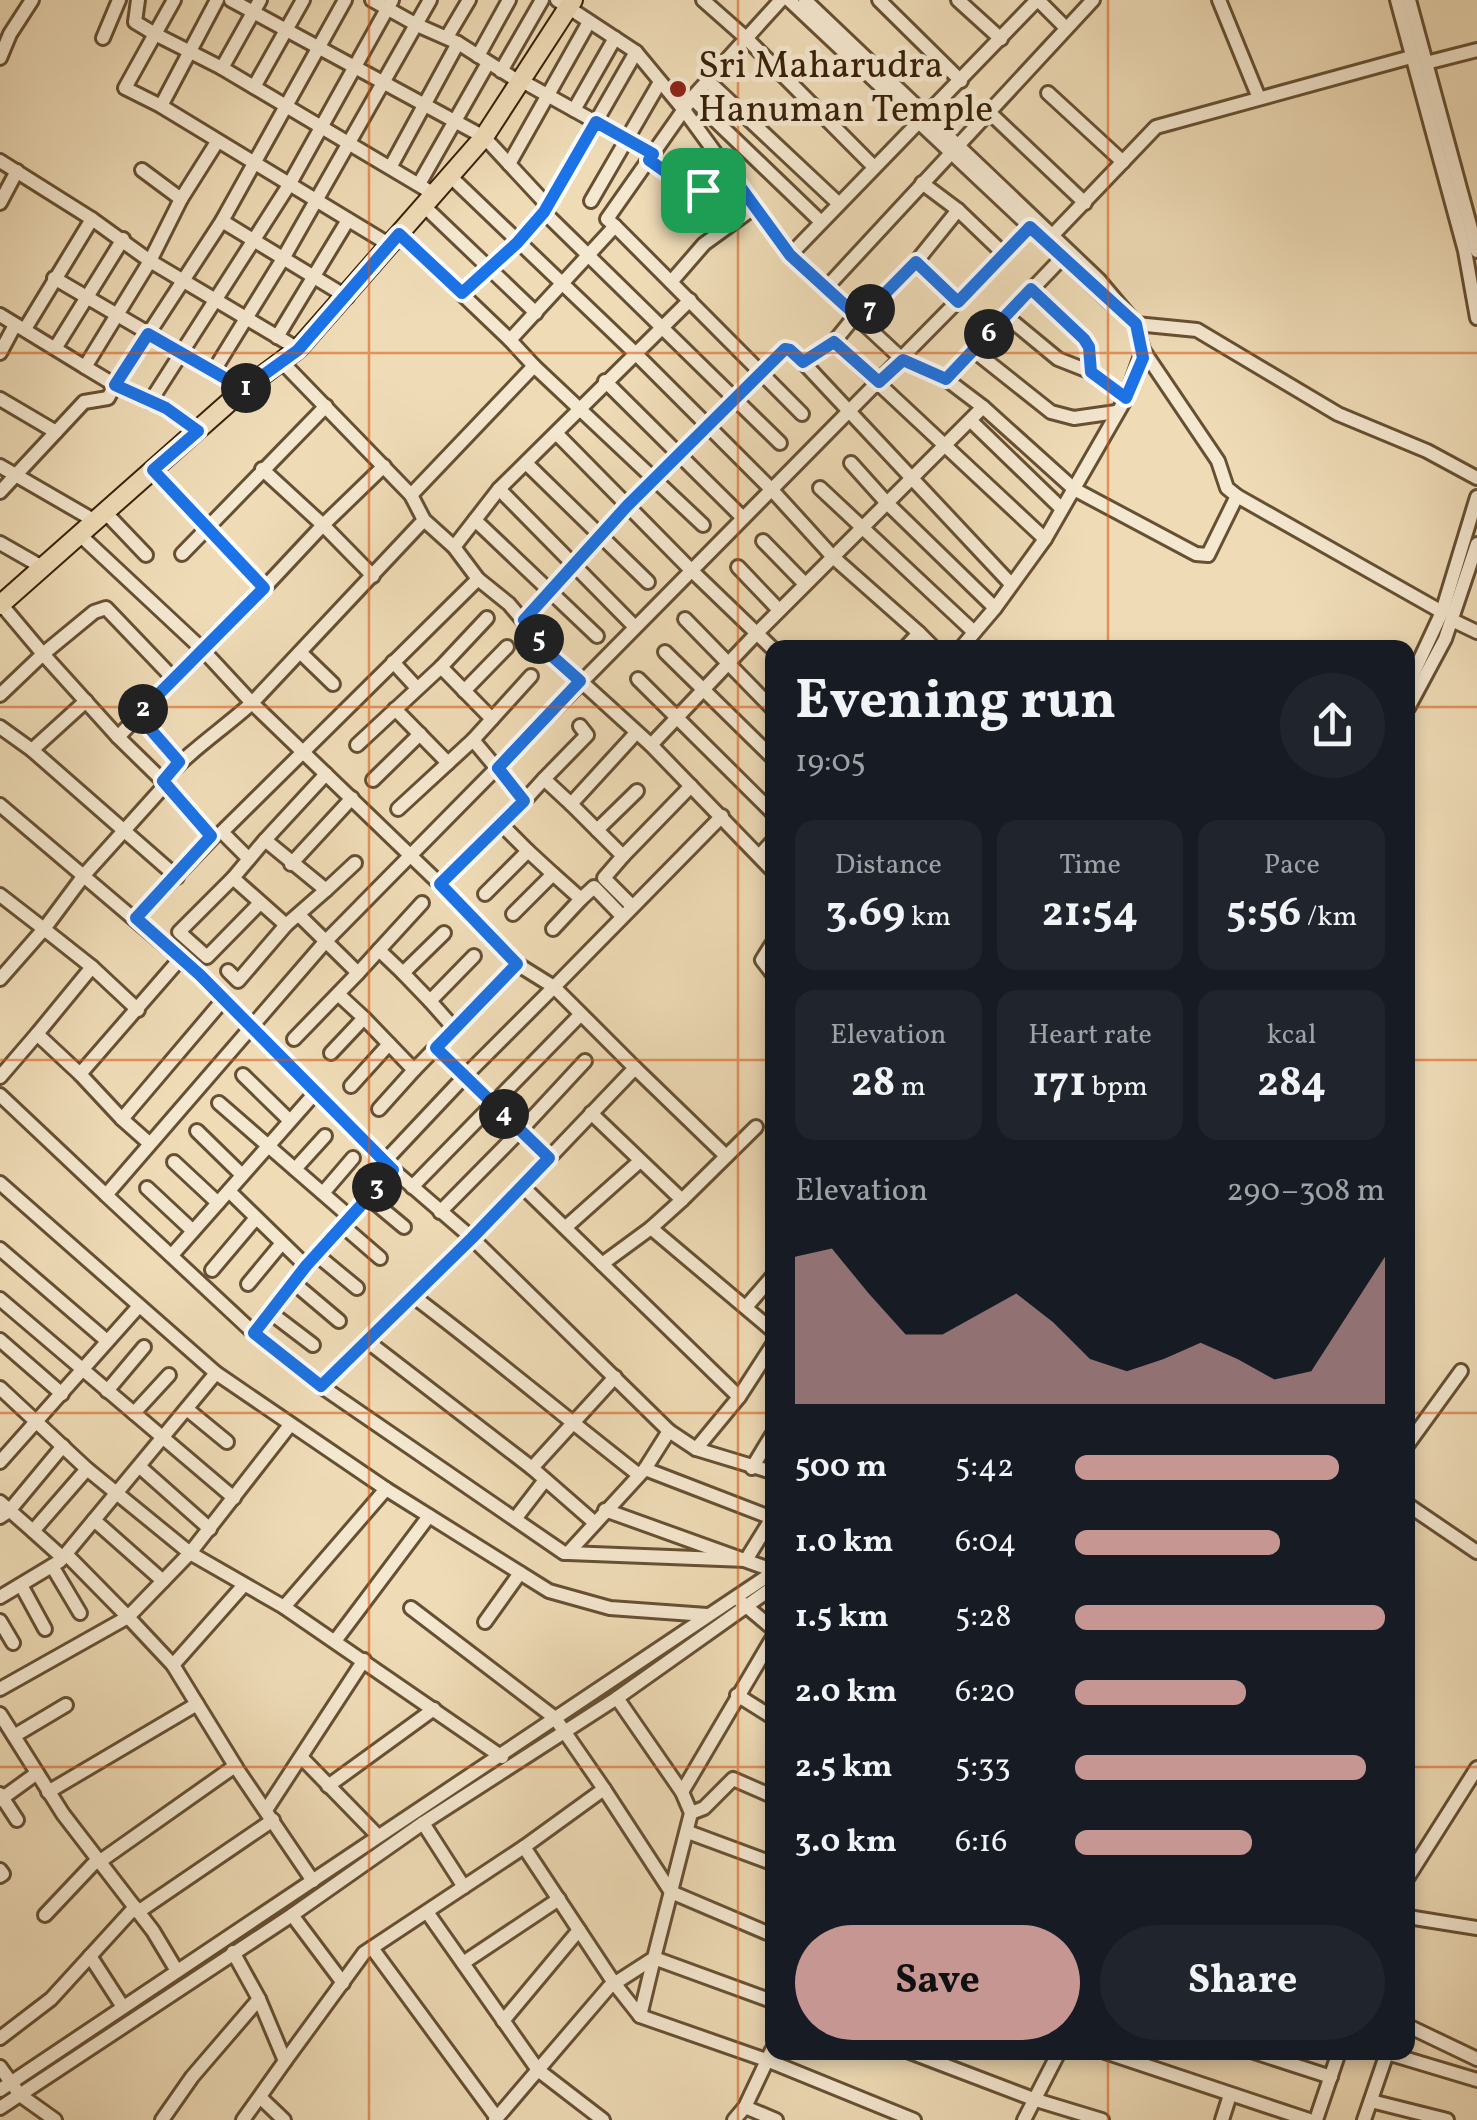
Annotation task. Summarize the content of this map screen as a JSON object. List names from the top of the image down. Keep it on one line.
{"places":["Sri Maharudra Hanuman Temple"],"page":{"pins":["7","6","1","5","2","4","3"],"heading":["Evening run","19:05"],"stats":[["Distance","3.69 km"],["Time","21:54"],["Pace","5:56 /km"],["Elevation","28 m"],["Heart rate","171 bpm"],["kcal","284"]],"chart":["Elevation","290–308 m"],"list":[{"name":"500 m","note":"5:42"},{"name":"1.0 km","note":"6:04"},{"name":"1.5 km","note":"5:28"},{"name":"2.0 km","note":"6:20"},{"name":"2.5 km","note":"5:33"},{"name":"3.0 km","note":"6:16"}],"buttons":["Save","Share"]}}
